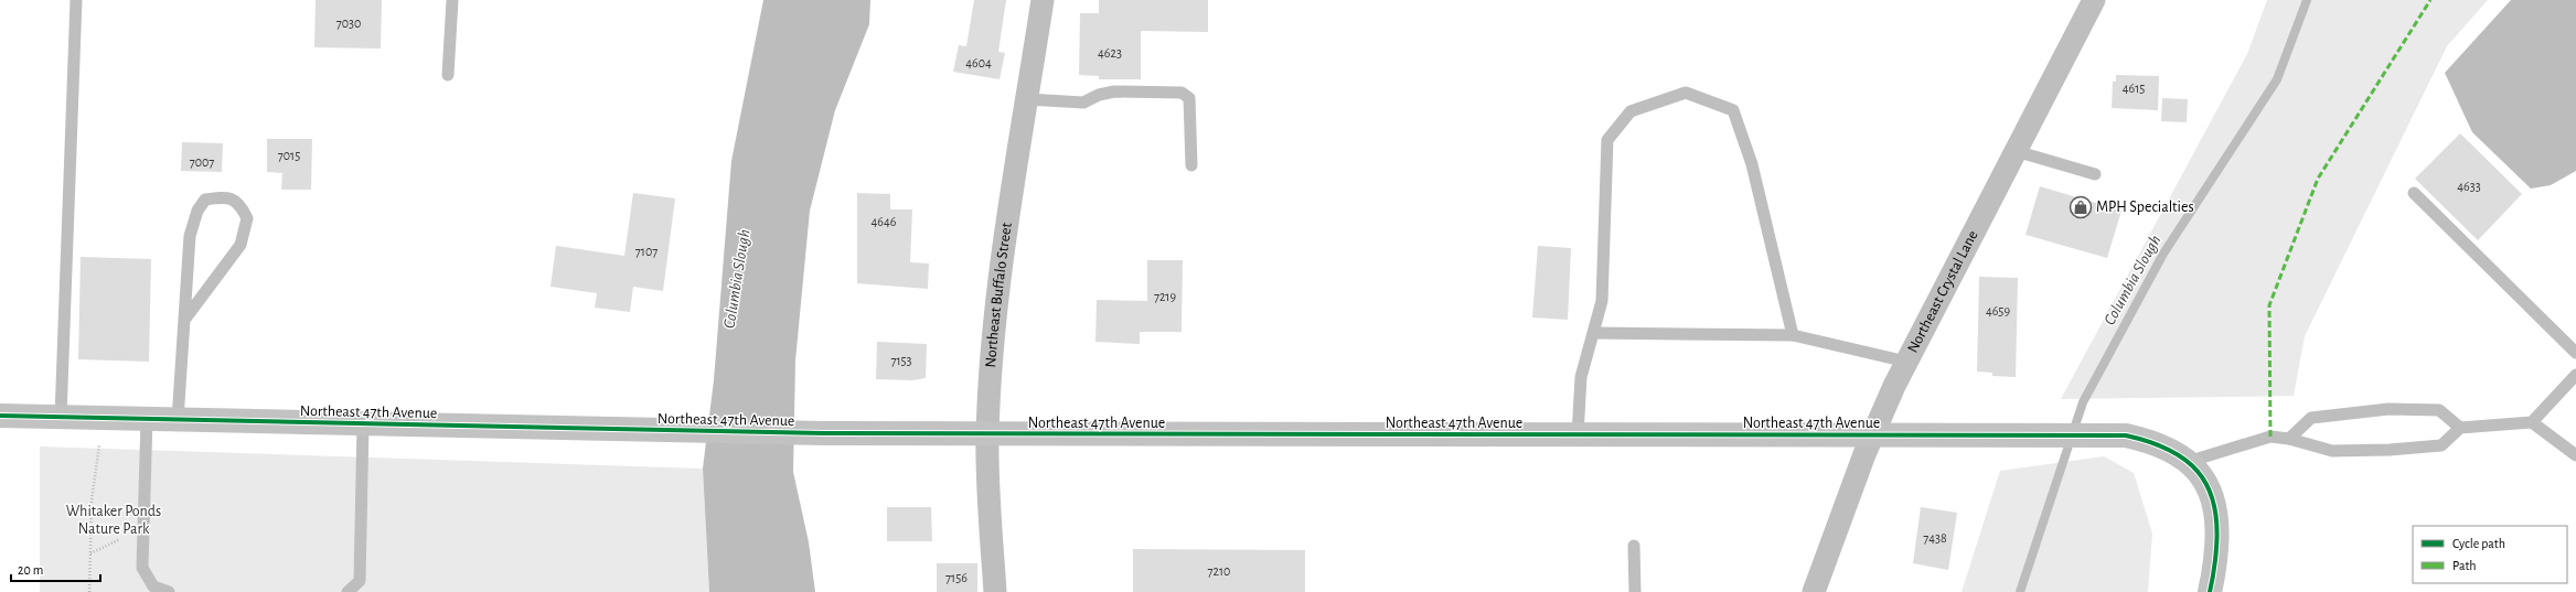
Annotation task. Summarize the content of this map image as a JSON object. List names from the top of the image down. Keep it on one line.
{"streets":{"street":["Northeast Crystal Lane","Northeast Buffalo Street","Northeast 47th Avenue"]},"crossings":[["Northeast Crystal Lane","Northeast 47th Avenue"],["Northeast Buffalo Street","Northeast 47th Avenue"]],"water":["Columbia Slough"],"parks":["Whitaker Ponds Nature Park"],"places":{"shop":["MPH Specialties"]},"house_numbers":["7030","4623","4604","4615","7015","7007","4633","4646","7107","7219","4659","7153","7438","7210","7156"],"legend":["Cycle path","Path"],"scale_bar":"20 m"}
